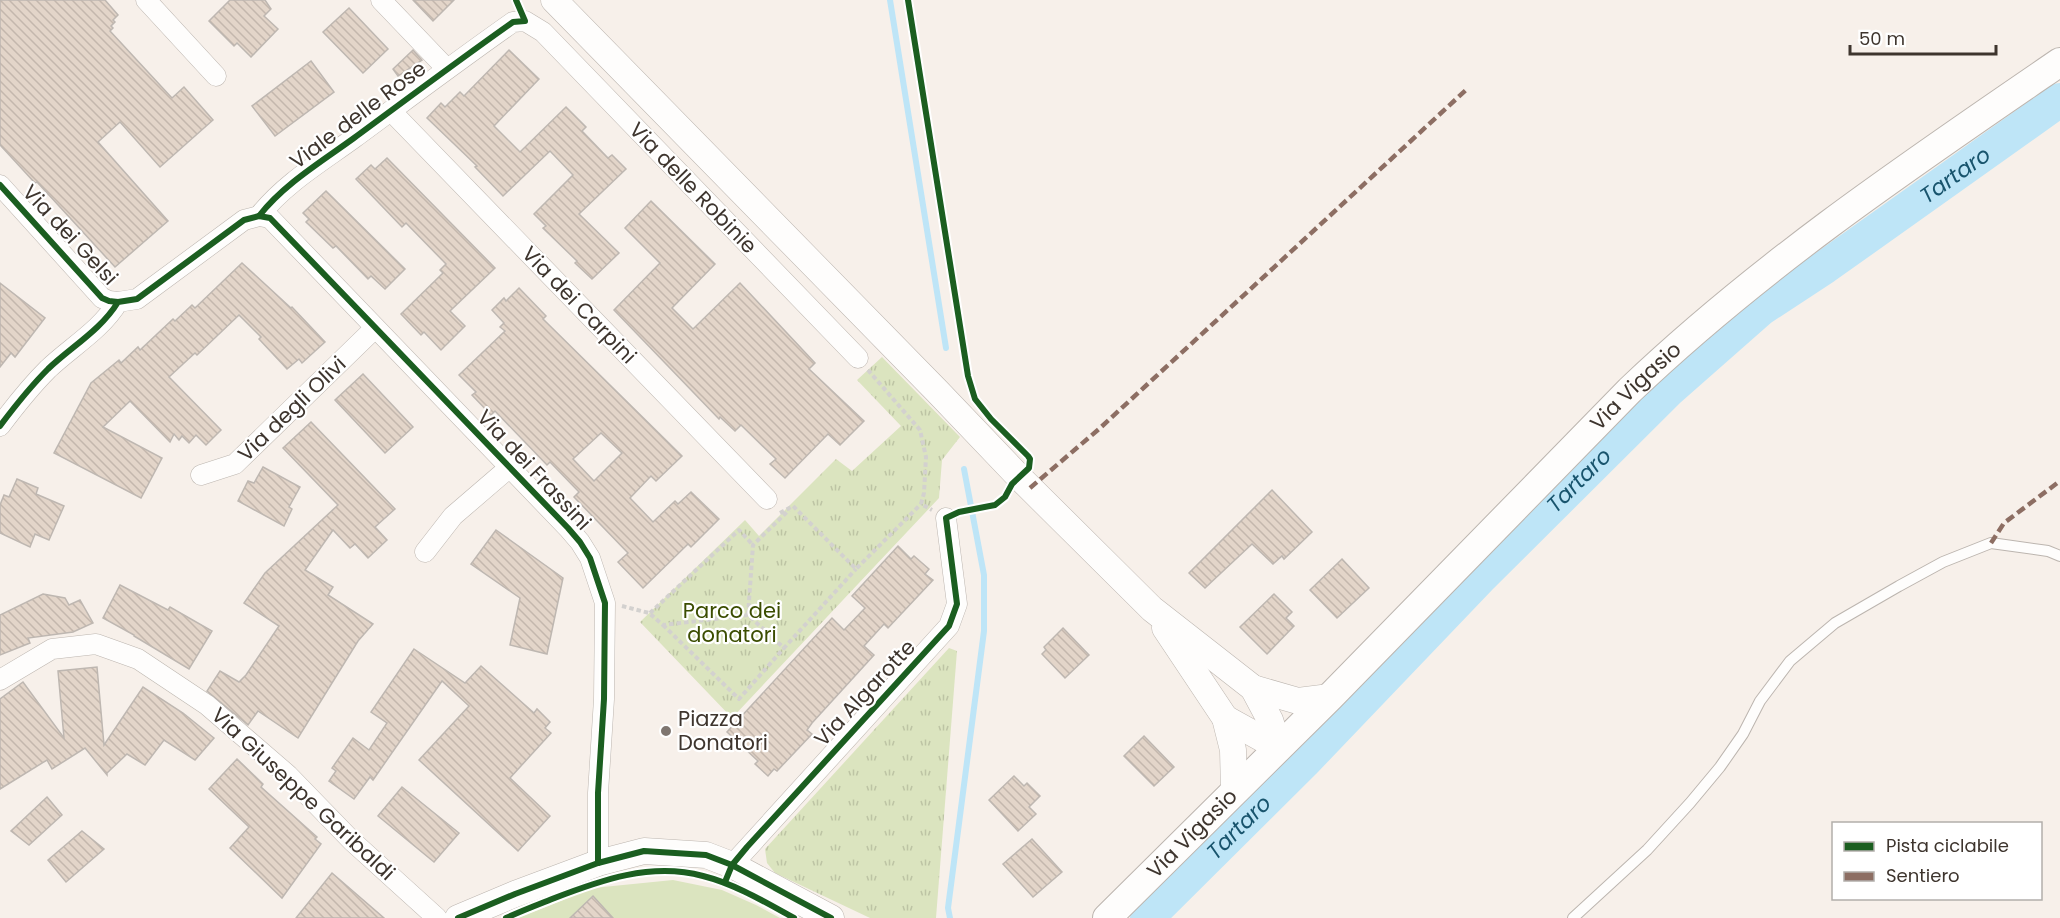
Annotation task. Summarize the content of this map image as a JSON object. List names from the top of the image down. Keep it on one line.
{"streets":{"main road":["Via Vigasio"],"street":["Viale delle Rose","Via delle Robinie","Via dei Gelsi","Via dei Carpini","Via degli Olivi","Via dei Frassini","Via Algarotte","Via Giuseppe Garibaldi"]},"crossings":[["Viale delle Rose","Via delle Robinie"],["Viale delle Rose","Via dei Gelsi"],["Viale delle Rose","Via dei Carpini"],["Viale delle Rose","Via dei Frassini"],["Via degli Olivi","Via dei Frassini"]],"water":["Tartaro"],"parks":["Parco dei donatori"],"places":["Piazza Donatori"],"legend":["Pista ciclabile","Sentiero"],"scale_bar":"50 m"}
